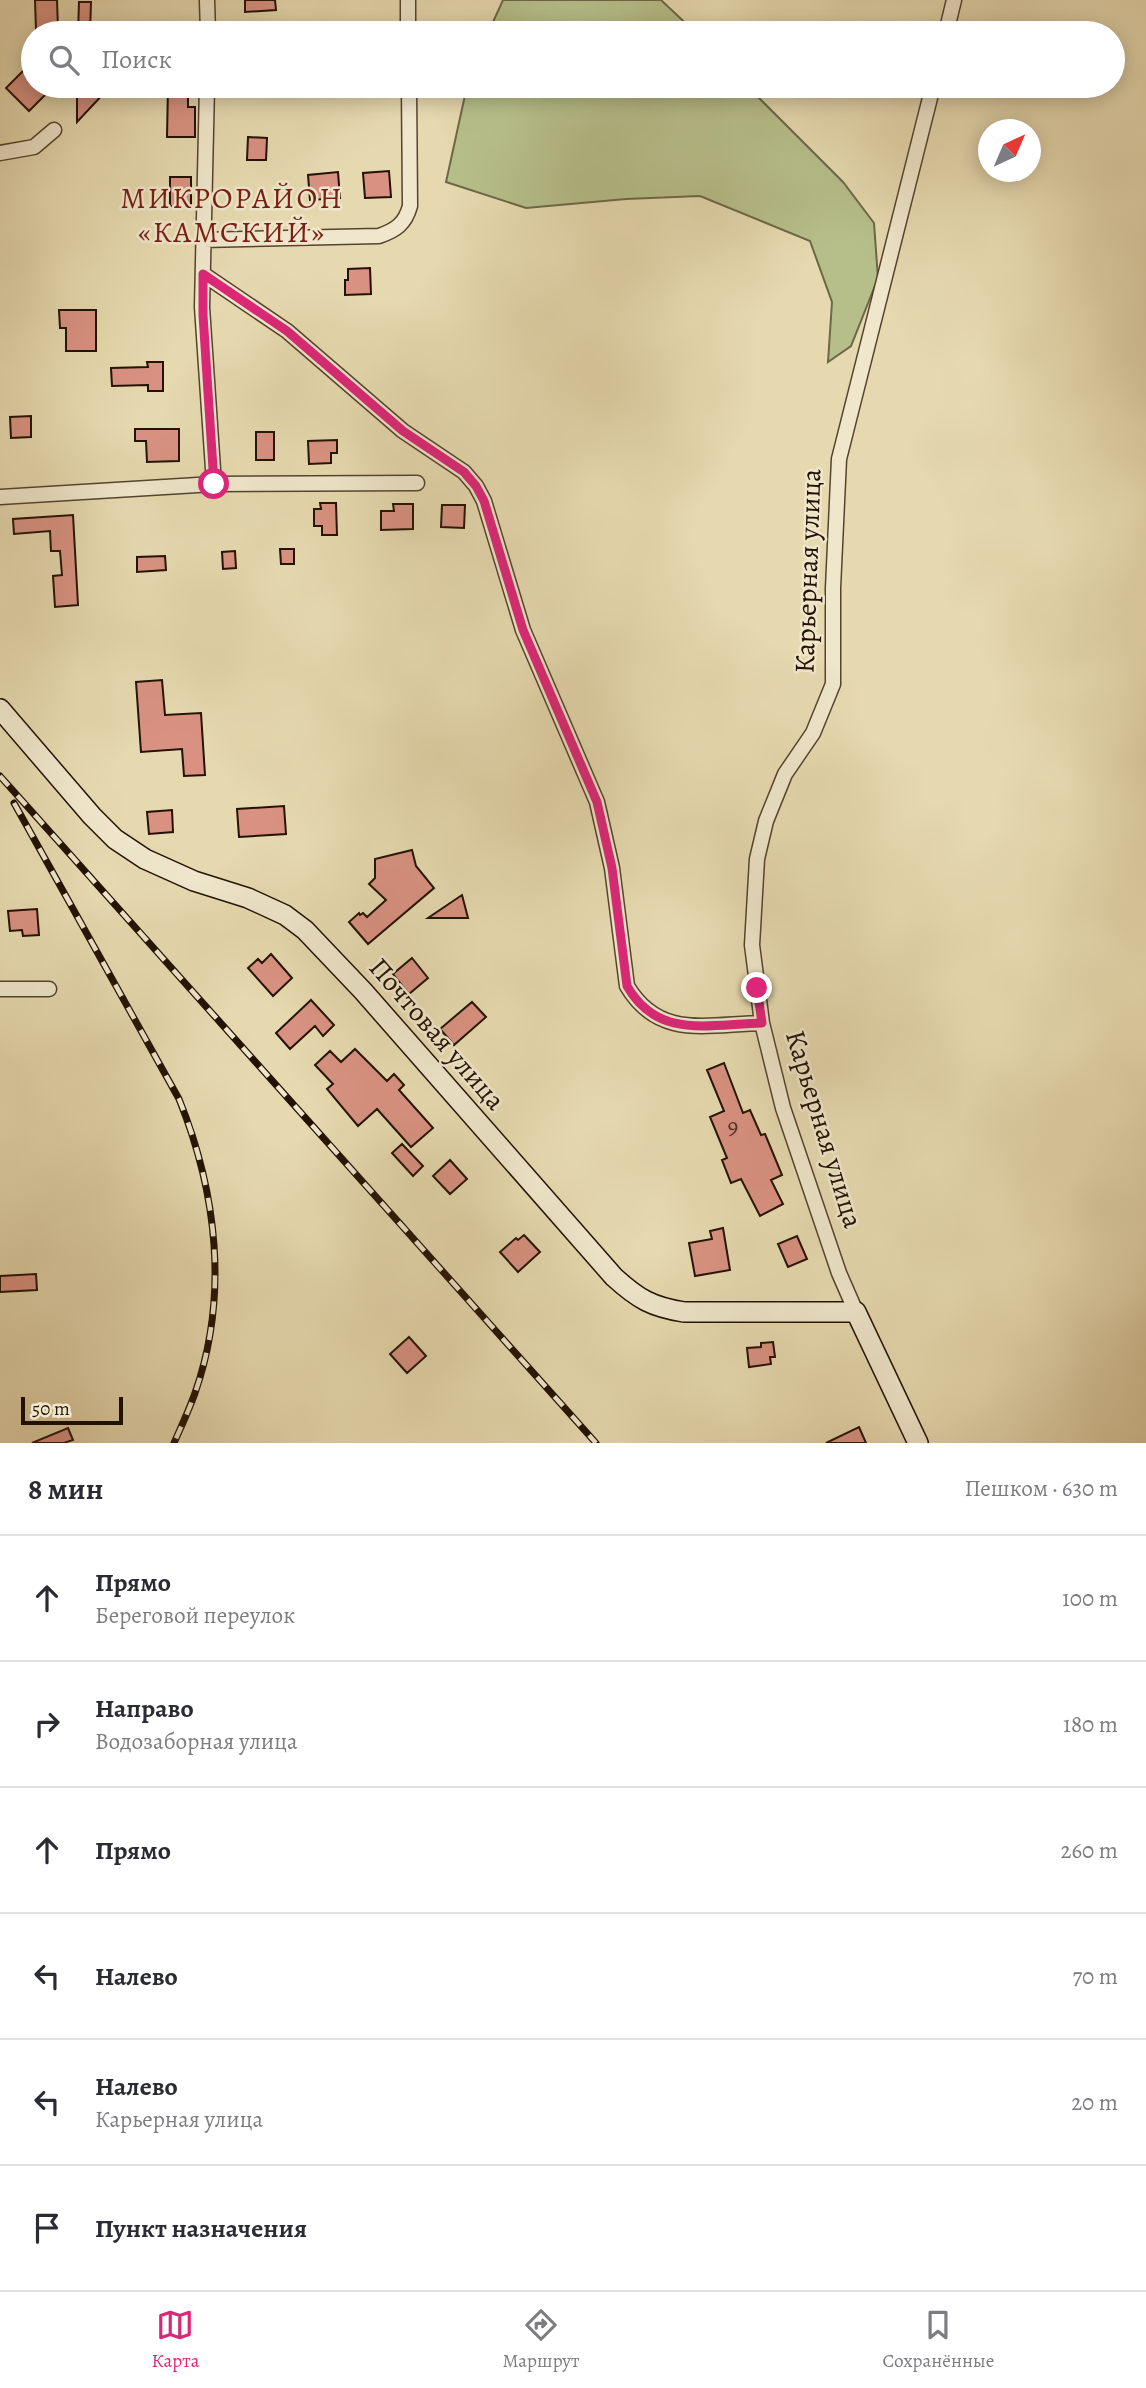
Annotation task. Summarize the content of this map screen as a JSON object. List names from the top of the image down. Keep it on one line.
{"streets":{"street":["Карьерная улица","Почтовая улица"]},"crossings":[["Карьерная улица","Почтовая улица"]],"districts":["МИКРОРАЙОН «КАМСКИЙ»"],"house_numbers":["9"],"scale_bar":"50 m","north":"top right","page":{"search":"Поиск","scale":"50 m","heading":["8 мин","Пешком · 630 m"],"list":[["Прямо","Береговой переулок","100 m"],["Направо","Водозаборная улица","180 m"],["Прямо","260 m"],["Налево","70 m"],["Налево","Карьерная улица","20 m"],"Пункт назначения"],"nav":["Карта","Маршрут","Сохранённые"]}}
